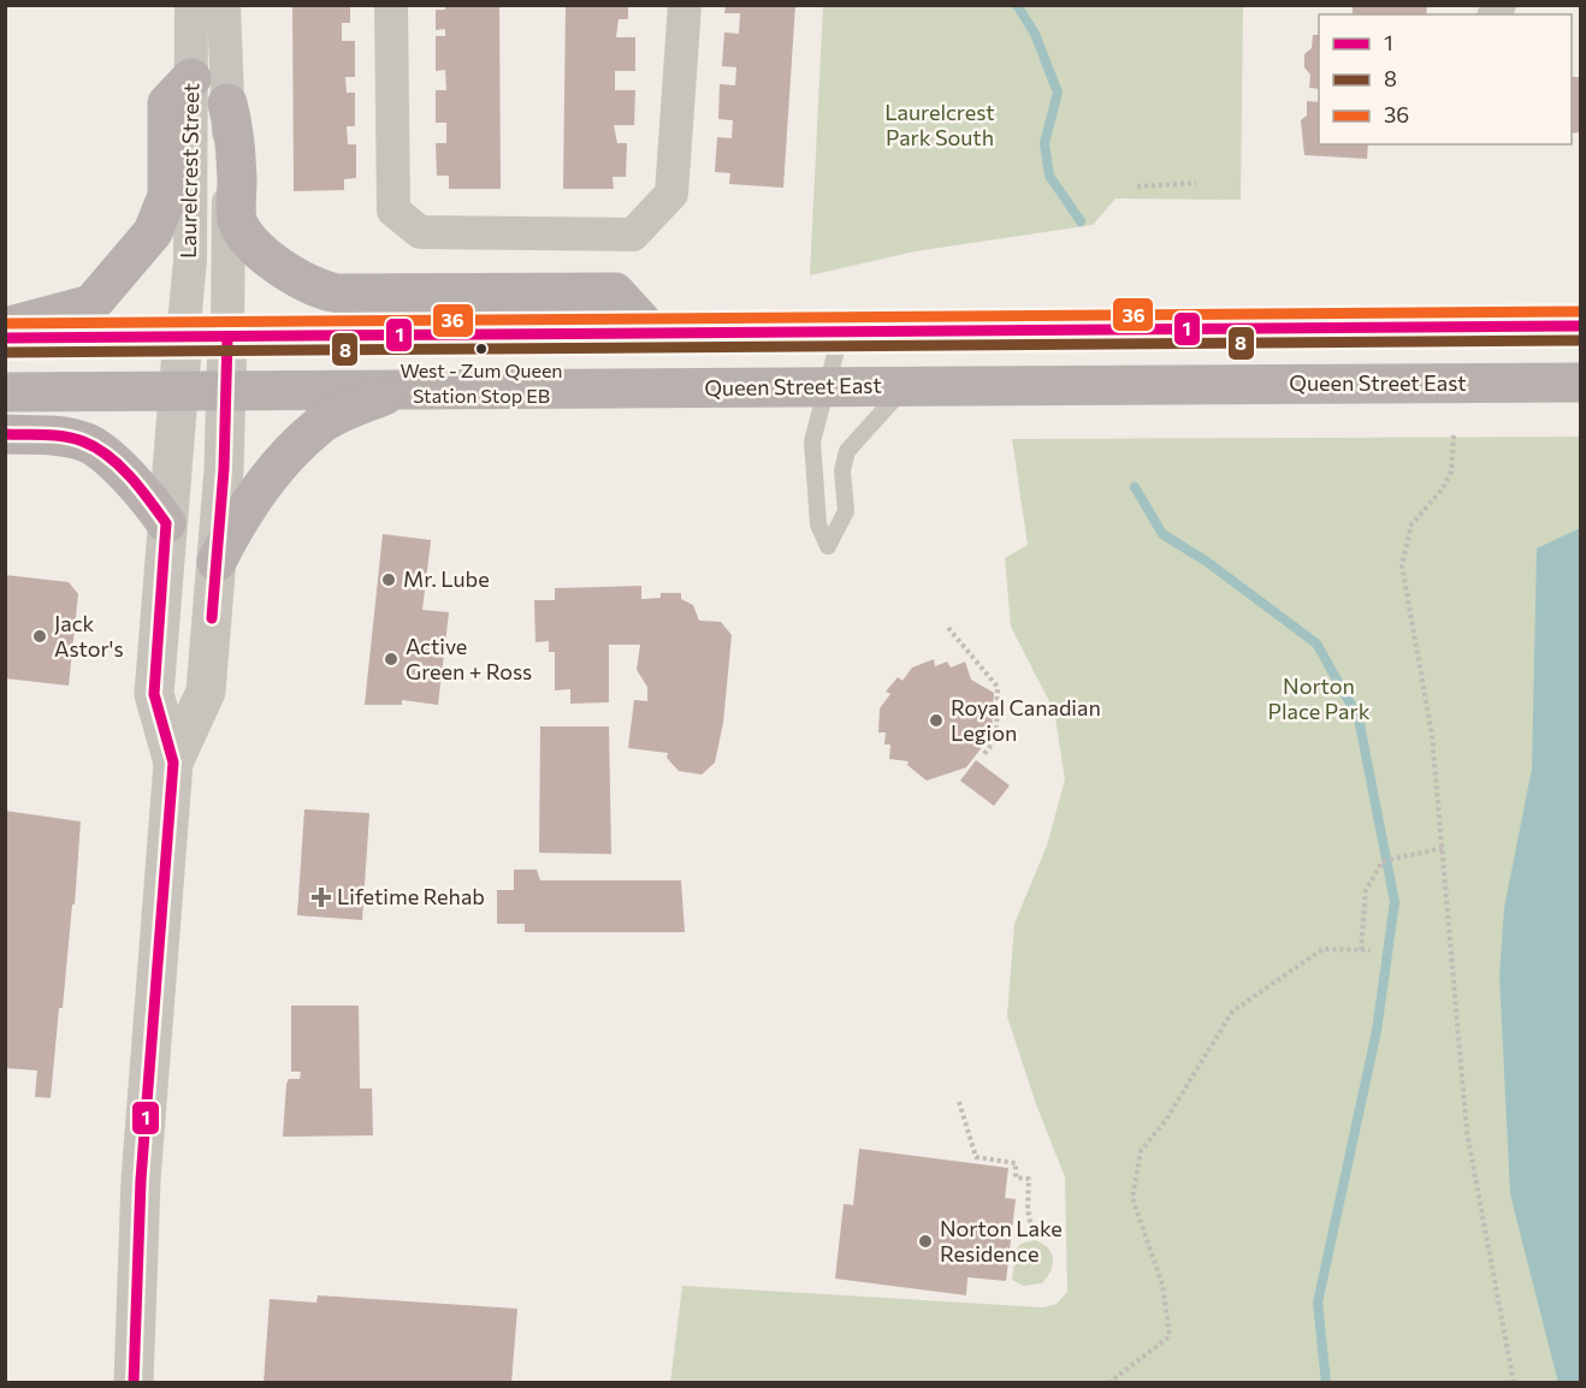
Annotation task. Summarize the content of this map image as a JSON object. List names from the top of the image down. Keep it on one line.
{"streets":{"main road":["Queen Street East"],"street":["Laurelcrest Street"]},"parks":["Laurelcrest Park South","Norton Place Park"],"places":{"other":["West - Zum Queen Station Stop EB","Mr. Lube","Jack Astor's","Active Green + Ross","Royal Canadian Legion","Norton Lake Residence"],"health":["Lifetime Rehab"]},"lines":["transit line 36","transit line 1","transit line 8"],"legend":["1","8","36"]}
